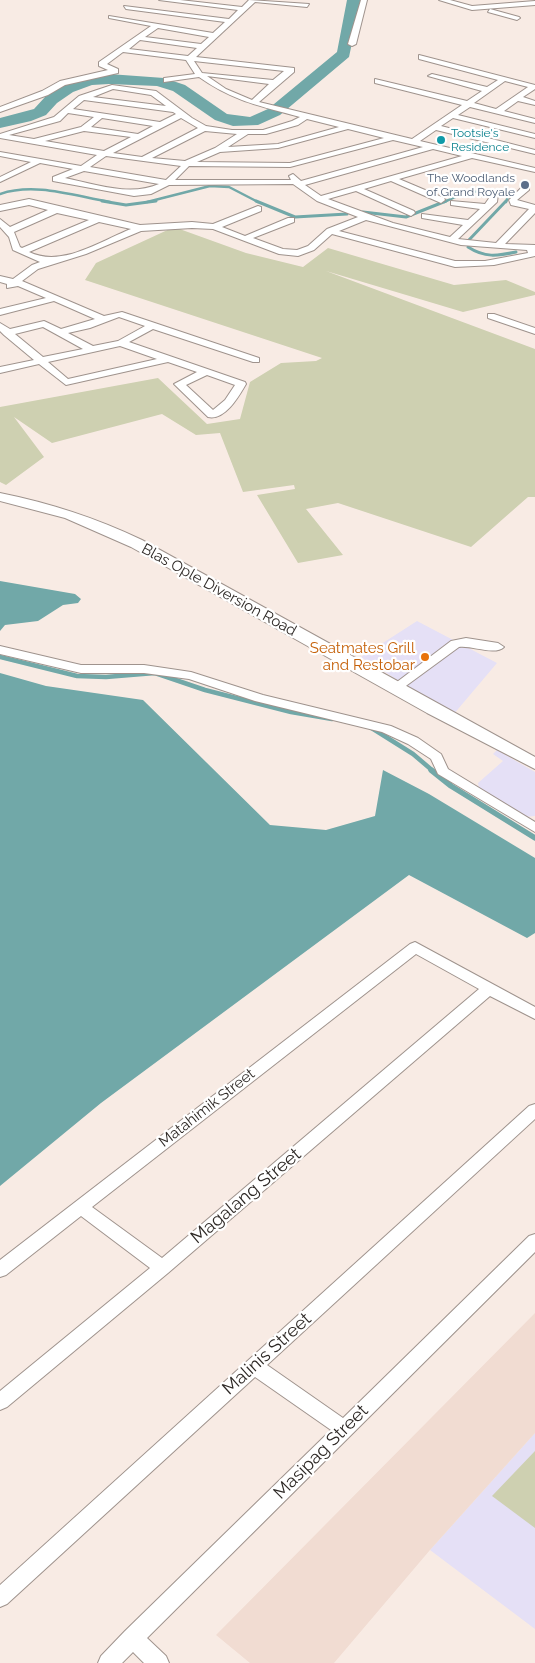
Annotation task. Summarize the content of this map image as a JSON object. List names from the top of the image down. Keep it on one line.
{"streets":{"main road":["Blas Ople Diversion Road"],"street":["Matahimik Street","Magalang Street","Malinis Street","Masipag Street"]},"crossings":[["Matahimik Street","Magalang Street"]],"places":["Tootsie's Residence","The Woodlands of Grand Royale","Seatmates Grill and Restobar"]}
